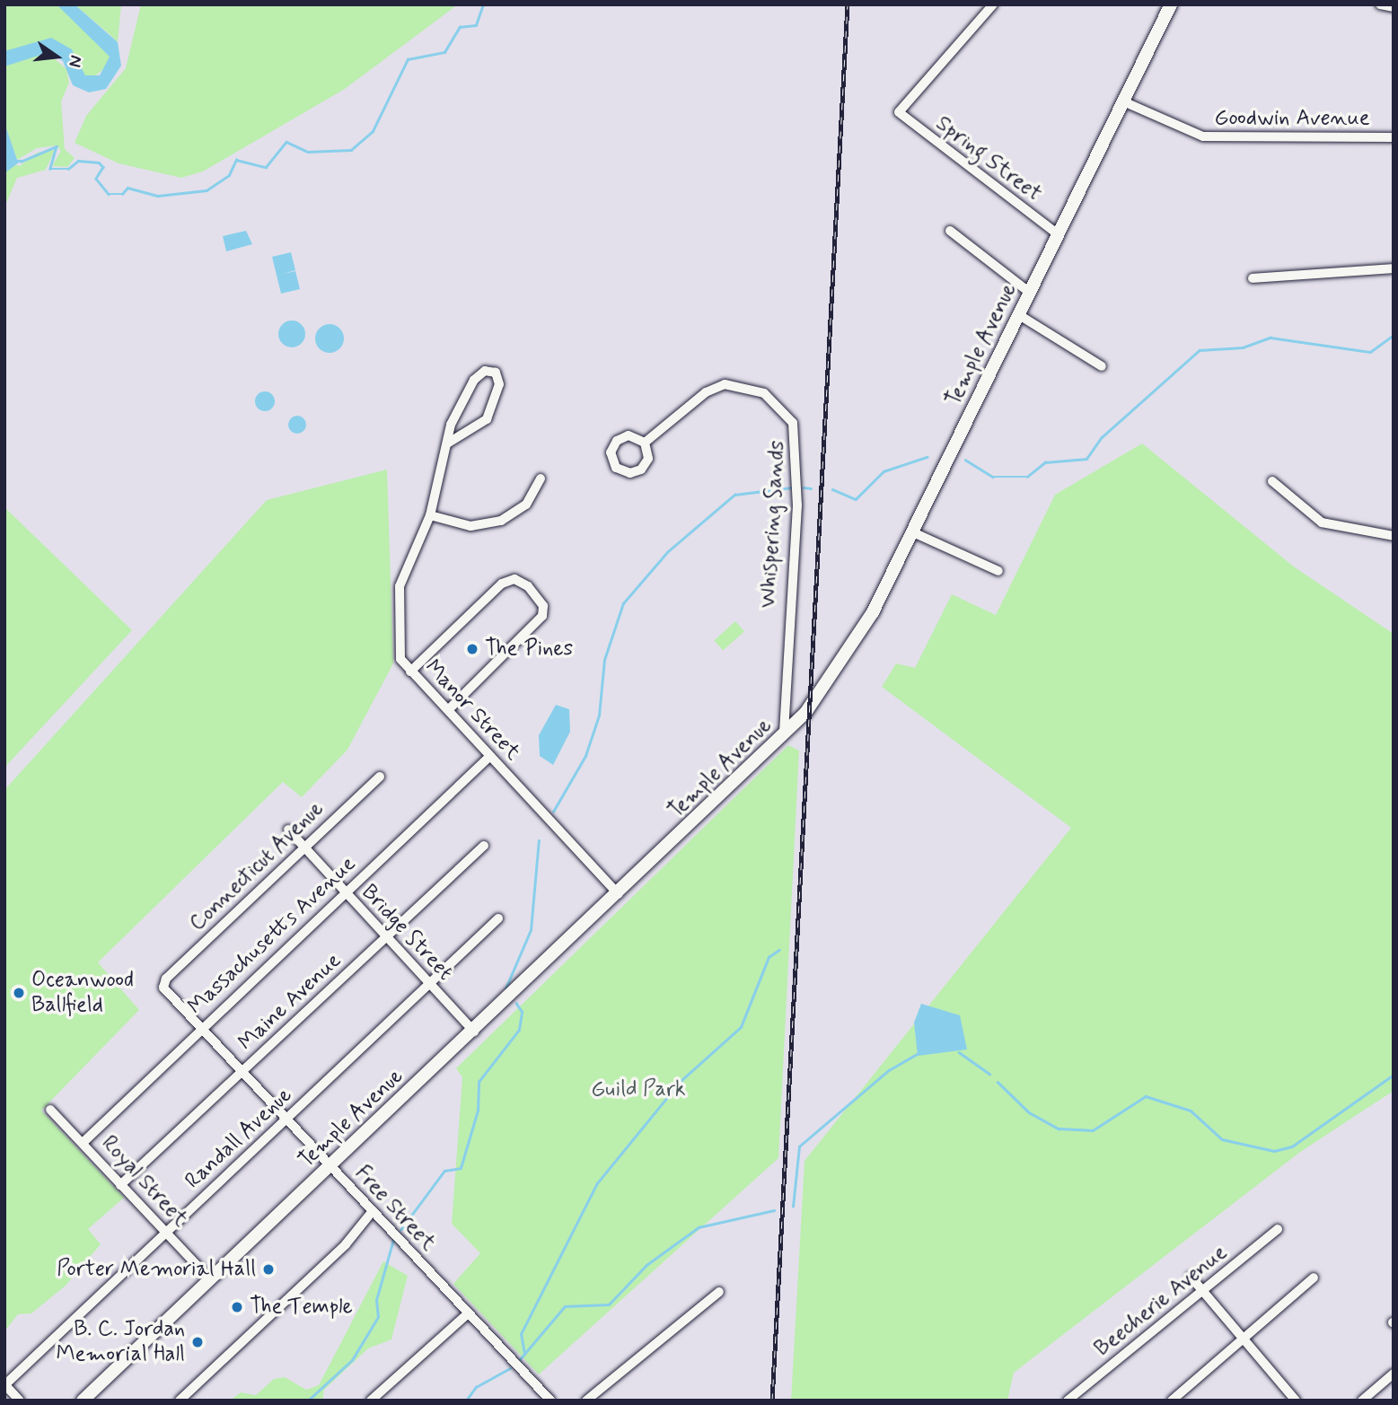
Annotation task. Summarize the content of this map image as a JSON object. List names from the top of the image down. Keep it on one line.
{"streets":{"street":["Goodwin Avenue","Spring Street","Temple Avenue","Whispering Sands","Manor Street","Connecticut Avenue","Bridge Street","Massachusetts Avenue","Maine Avenue","Randall Avenue","Royal Street","Free Street","Beecherie Avenue"]},"crossings":[["Goodwin Avenue","Temple Avenue"],["Spring Street","Temple Avenue"],["Temple Avenue","Whispering Sands"],["Temple Avenue","Manor Street"],["Temple Avenue","Bridge Street"],["Temple Avenue","Royal Street"],["Temple Avenue","Free Street"],["Manor Street","Massachusetts Avenue"],["Connecticut Avenue","Bridge Street"],["Connecticut Avenue","Free Street"],["Bridge Street","Massachusetts Avenue"],["Bridge Street","Maine Avenue"],["Bridge Street","Randall Avenue"],["Massachusetts Avenue","Royal Street"],["Massachusetts Avenue","Free Street"],["Maine Avenue","Royal Street"],["Maine Avenue","Free Street"],["Randall Avenue","Royal Street"],["Randall Avenue","Free Street"]],"parks":["Guild Park"],"places":["The Pines","Oceanwood Ballfield","Porter Memorial Hall","The Temple","B. C. Jordan Memorial Hall"],"north":"right"}
